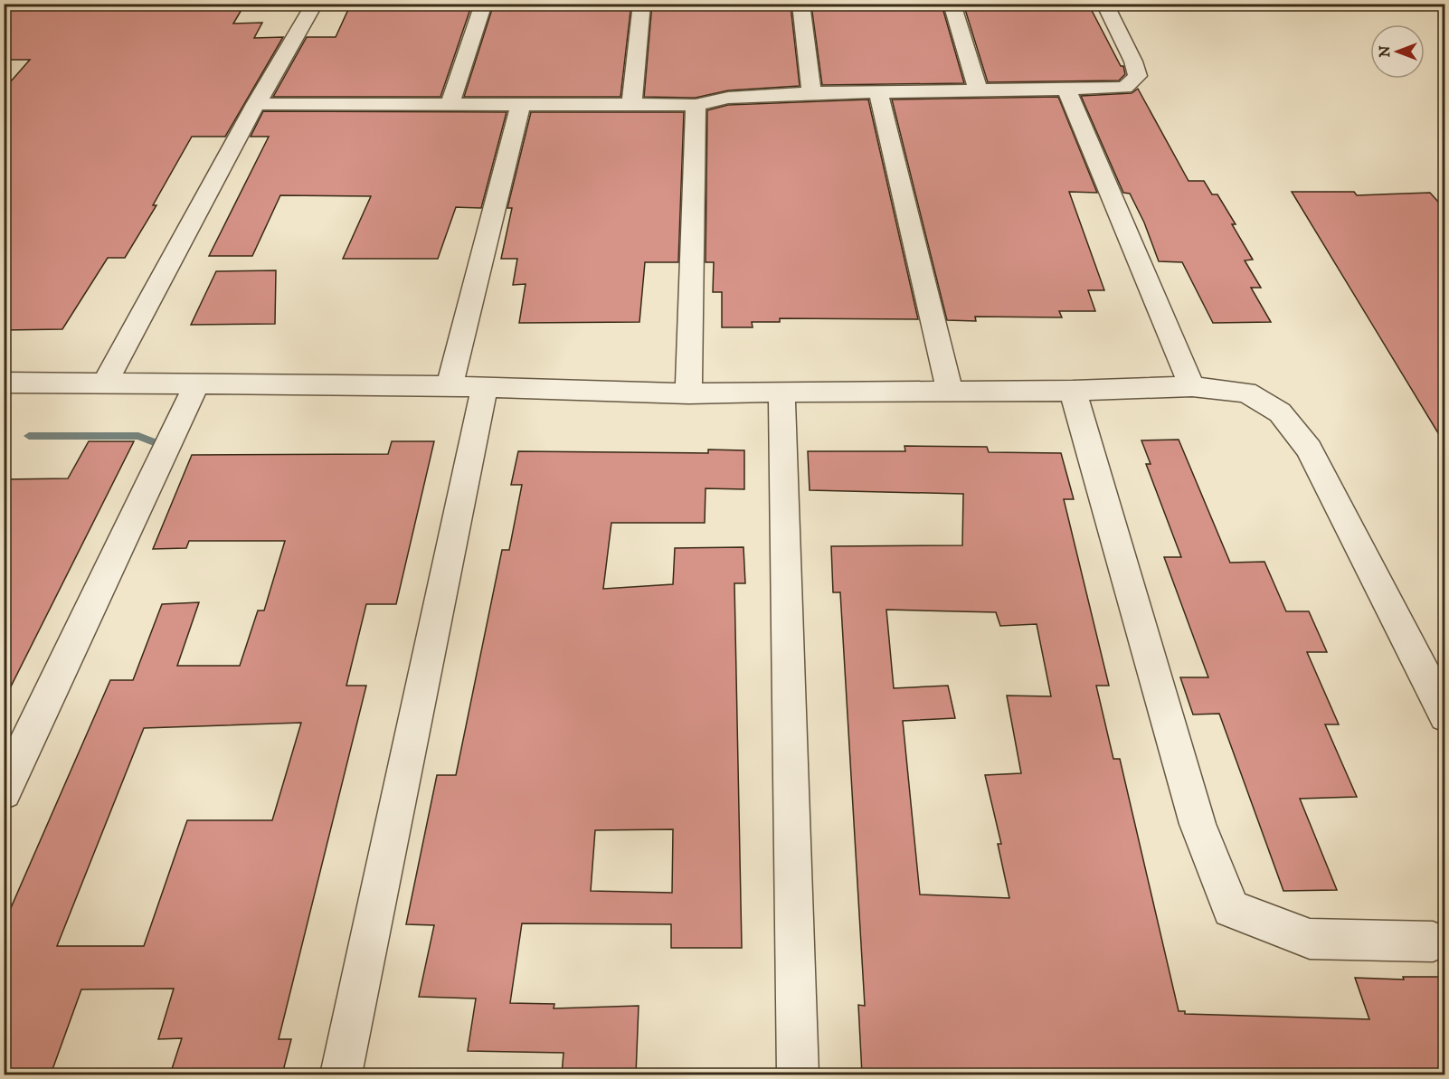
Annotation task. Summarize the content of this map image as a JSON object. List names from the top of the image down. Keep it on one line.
{"north":"left"}
